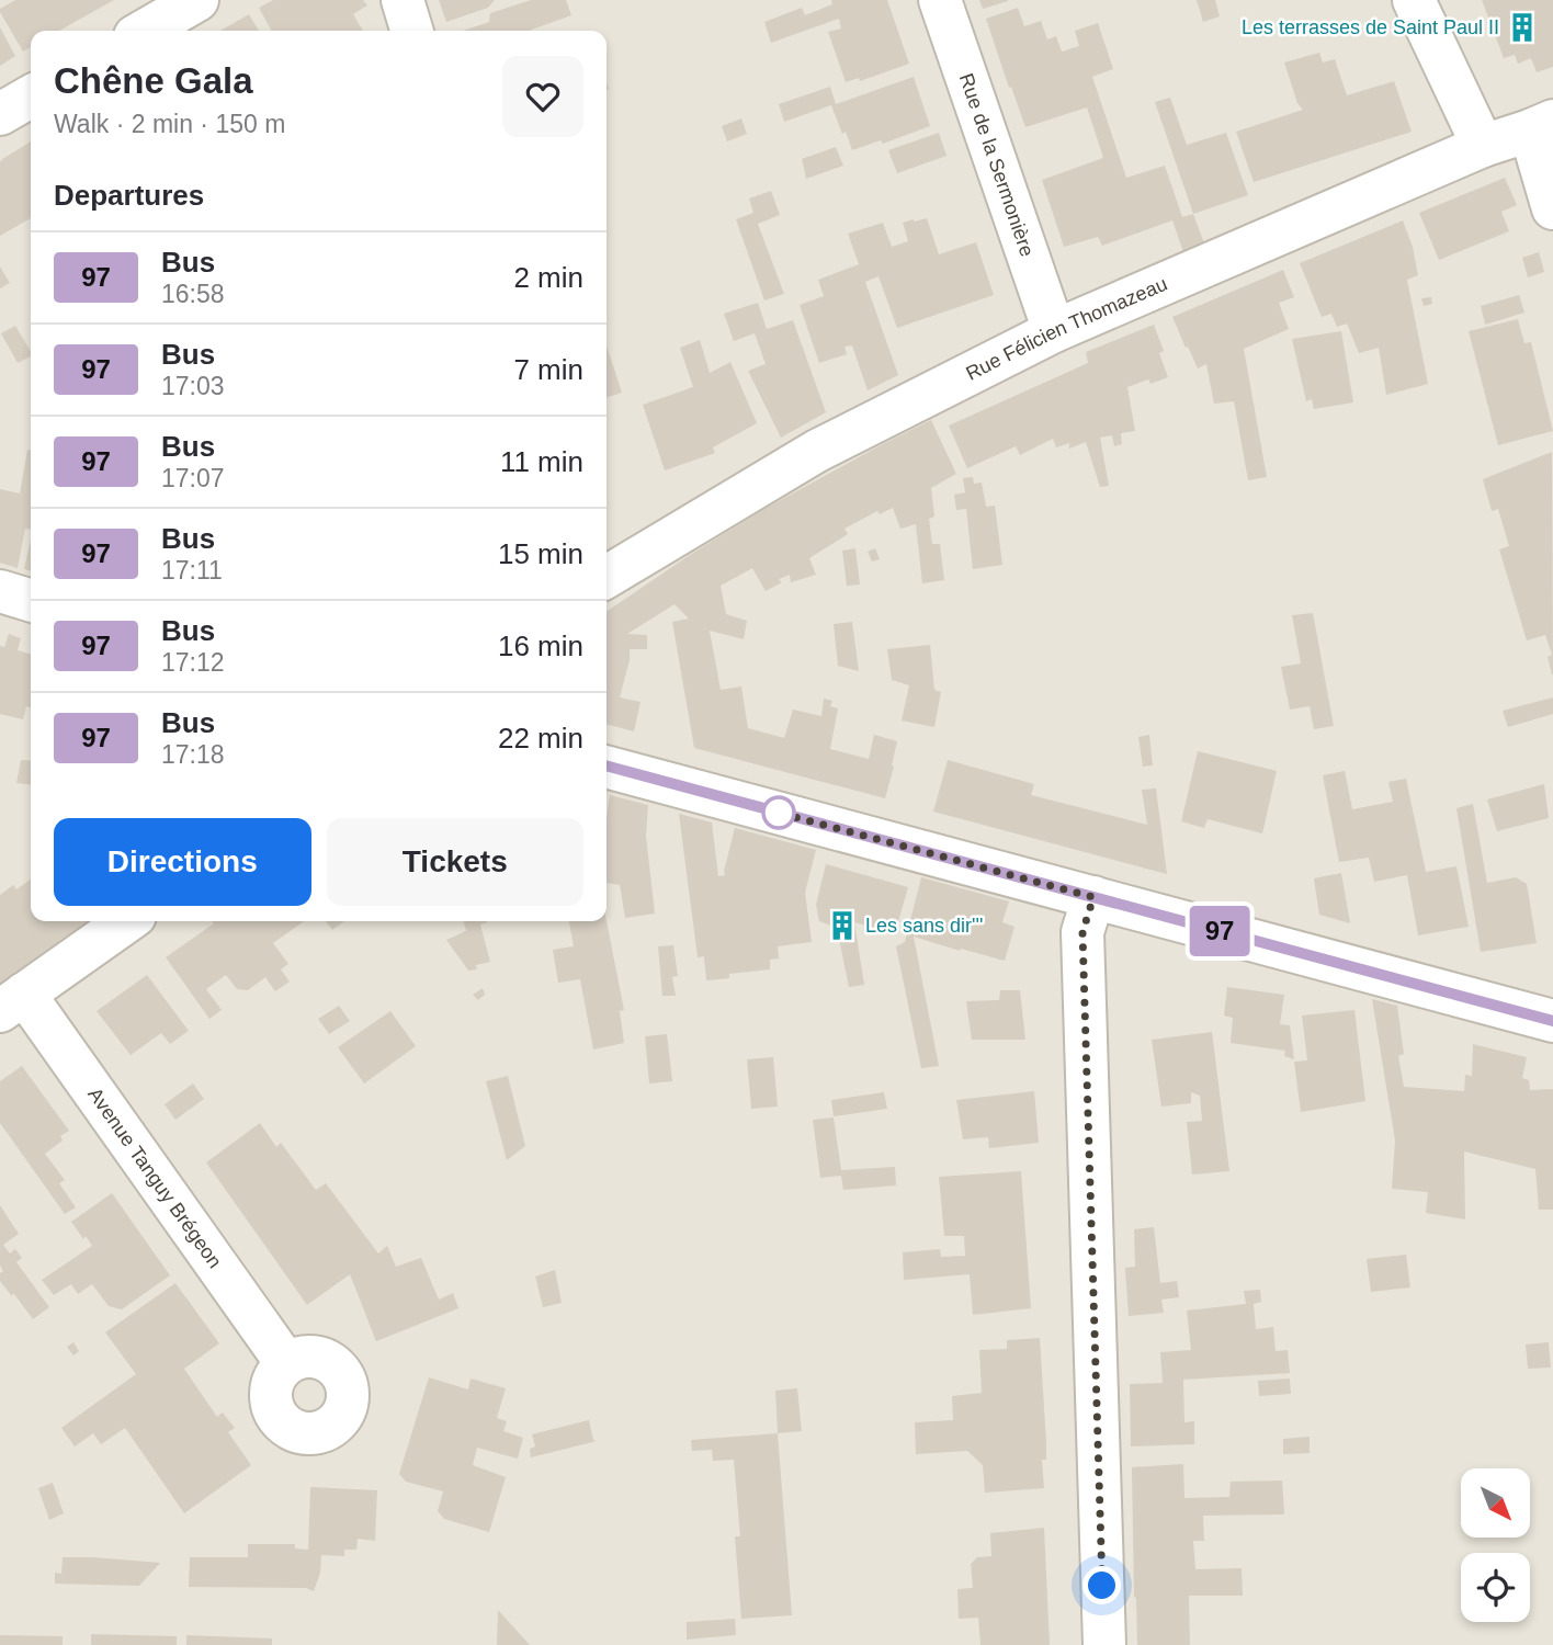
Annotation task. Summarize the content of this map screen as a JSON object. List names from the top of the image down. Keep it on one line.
{"streets":{"street":["Rue de la Sermonière","Rue Félicien Thomazeau","Avenue Tanguy Brégeon"]},"crossings":[["Rue de la Sermonière","Rue Félicien Thomazeau"]],"places":{"building":["Les terrasses de Saint Paul II","Les sans dir'''"]},"lines":["bus line 97"],"north":"bottom right","page":{"on_map":"97","heading":[["Chêne Gala","Walk · 2 min · 150 m"],"Departures"],"list":[{"mark":"97","name":"Bus","note":"16:58","value":"2 min"},{"mark":"97","name":"Bus","note":"17:03","value":"7 min"},{"mark":"97","name":"Bus","note":"17:07","value":"11 min"},{"mark":"97","name":"Bus","note":"17:11","value":"15 min"},{"mark":"97","name":"Bus","note":"17:12","value":"16 min"},{"mark":"97","name":"Bus","note":"17:18","value":"22 min"}],"buttons":["Directions","Tickets"]}}
